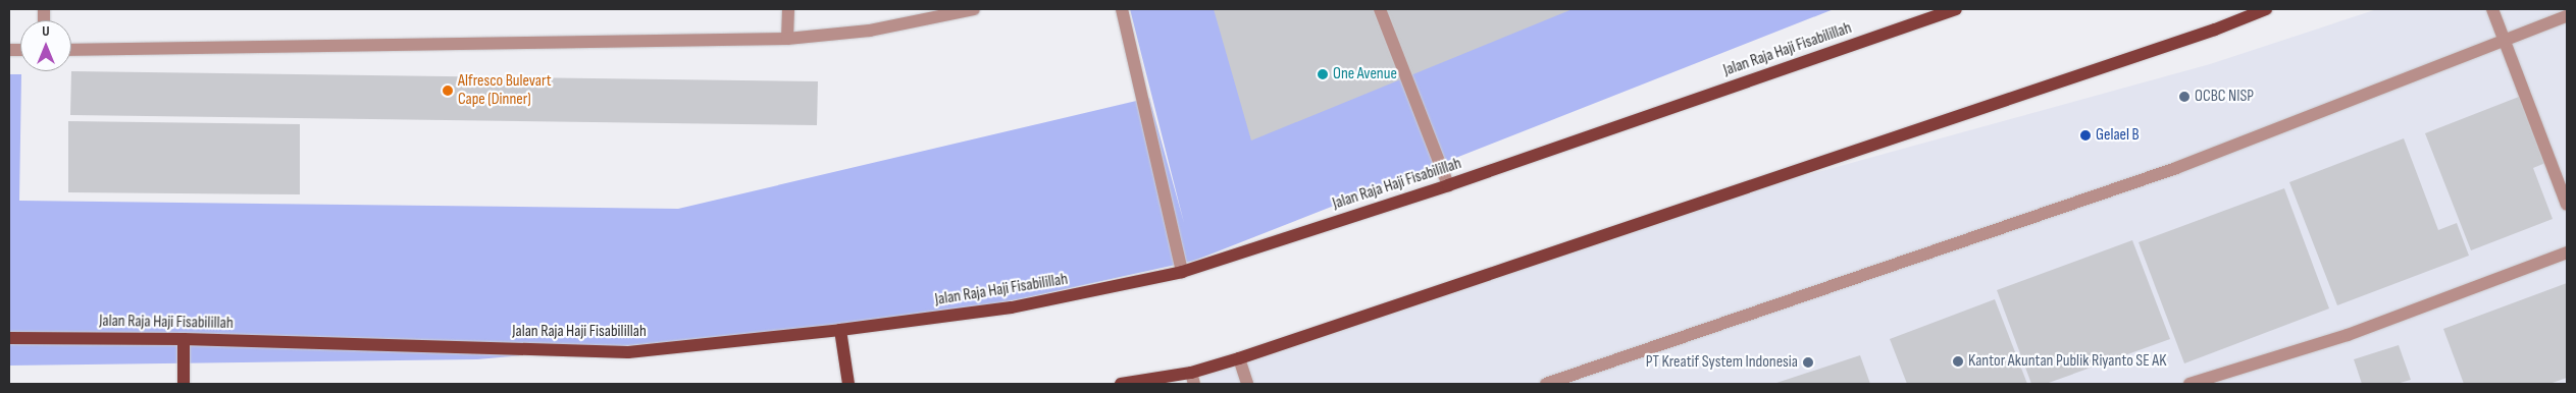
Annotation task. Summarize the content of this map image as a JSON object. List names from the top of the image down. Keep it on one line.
{"streets":{"main road":["Jalan Raja Haji Fisabilillah"]},"places":["One Avenue","Alfresco Bulevart Cape (Dinner)","OCBC NISP","Gelael B","Kantor Akuntan Publik Riyanto SE AK","PT Kreatif System Indonesia"],"north":"top"}
